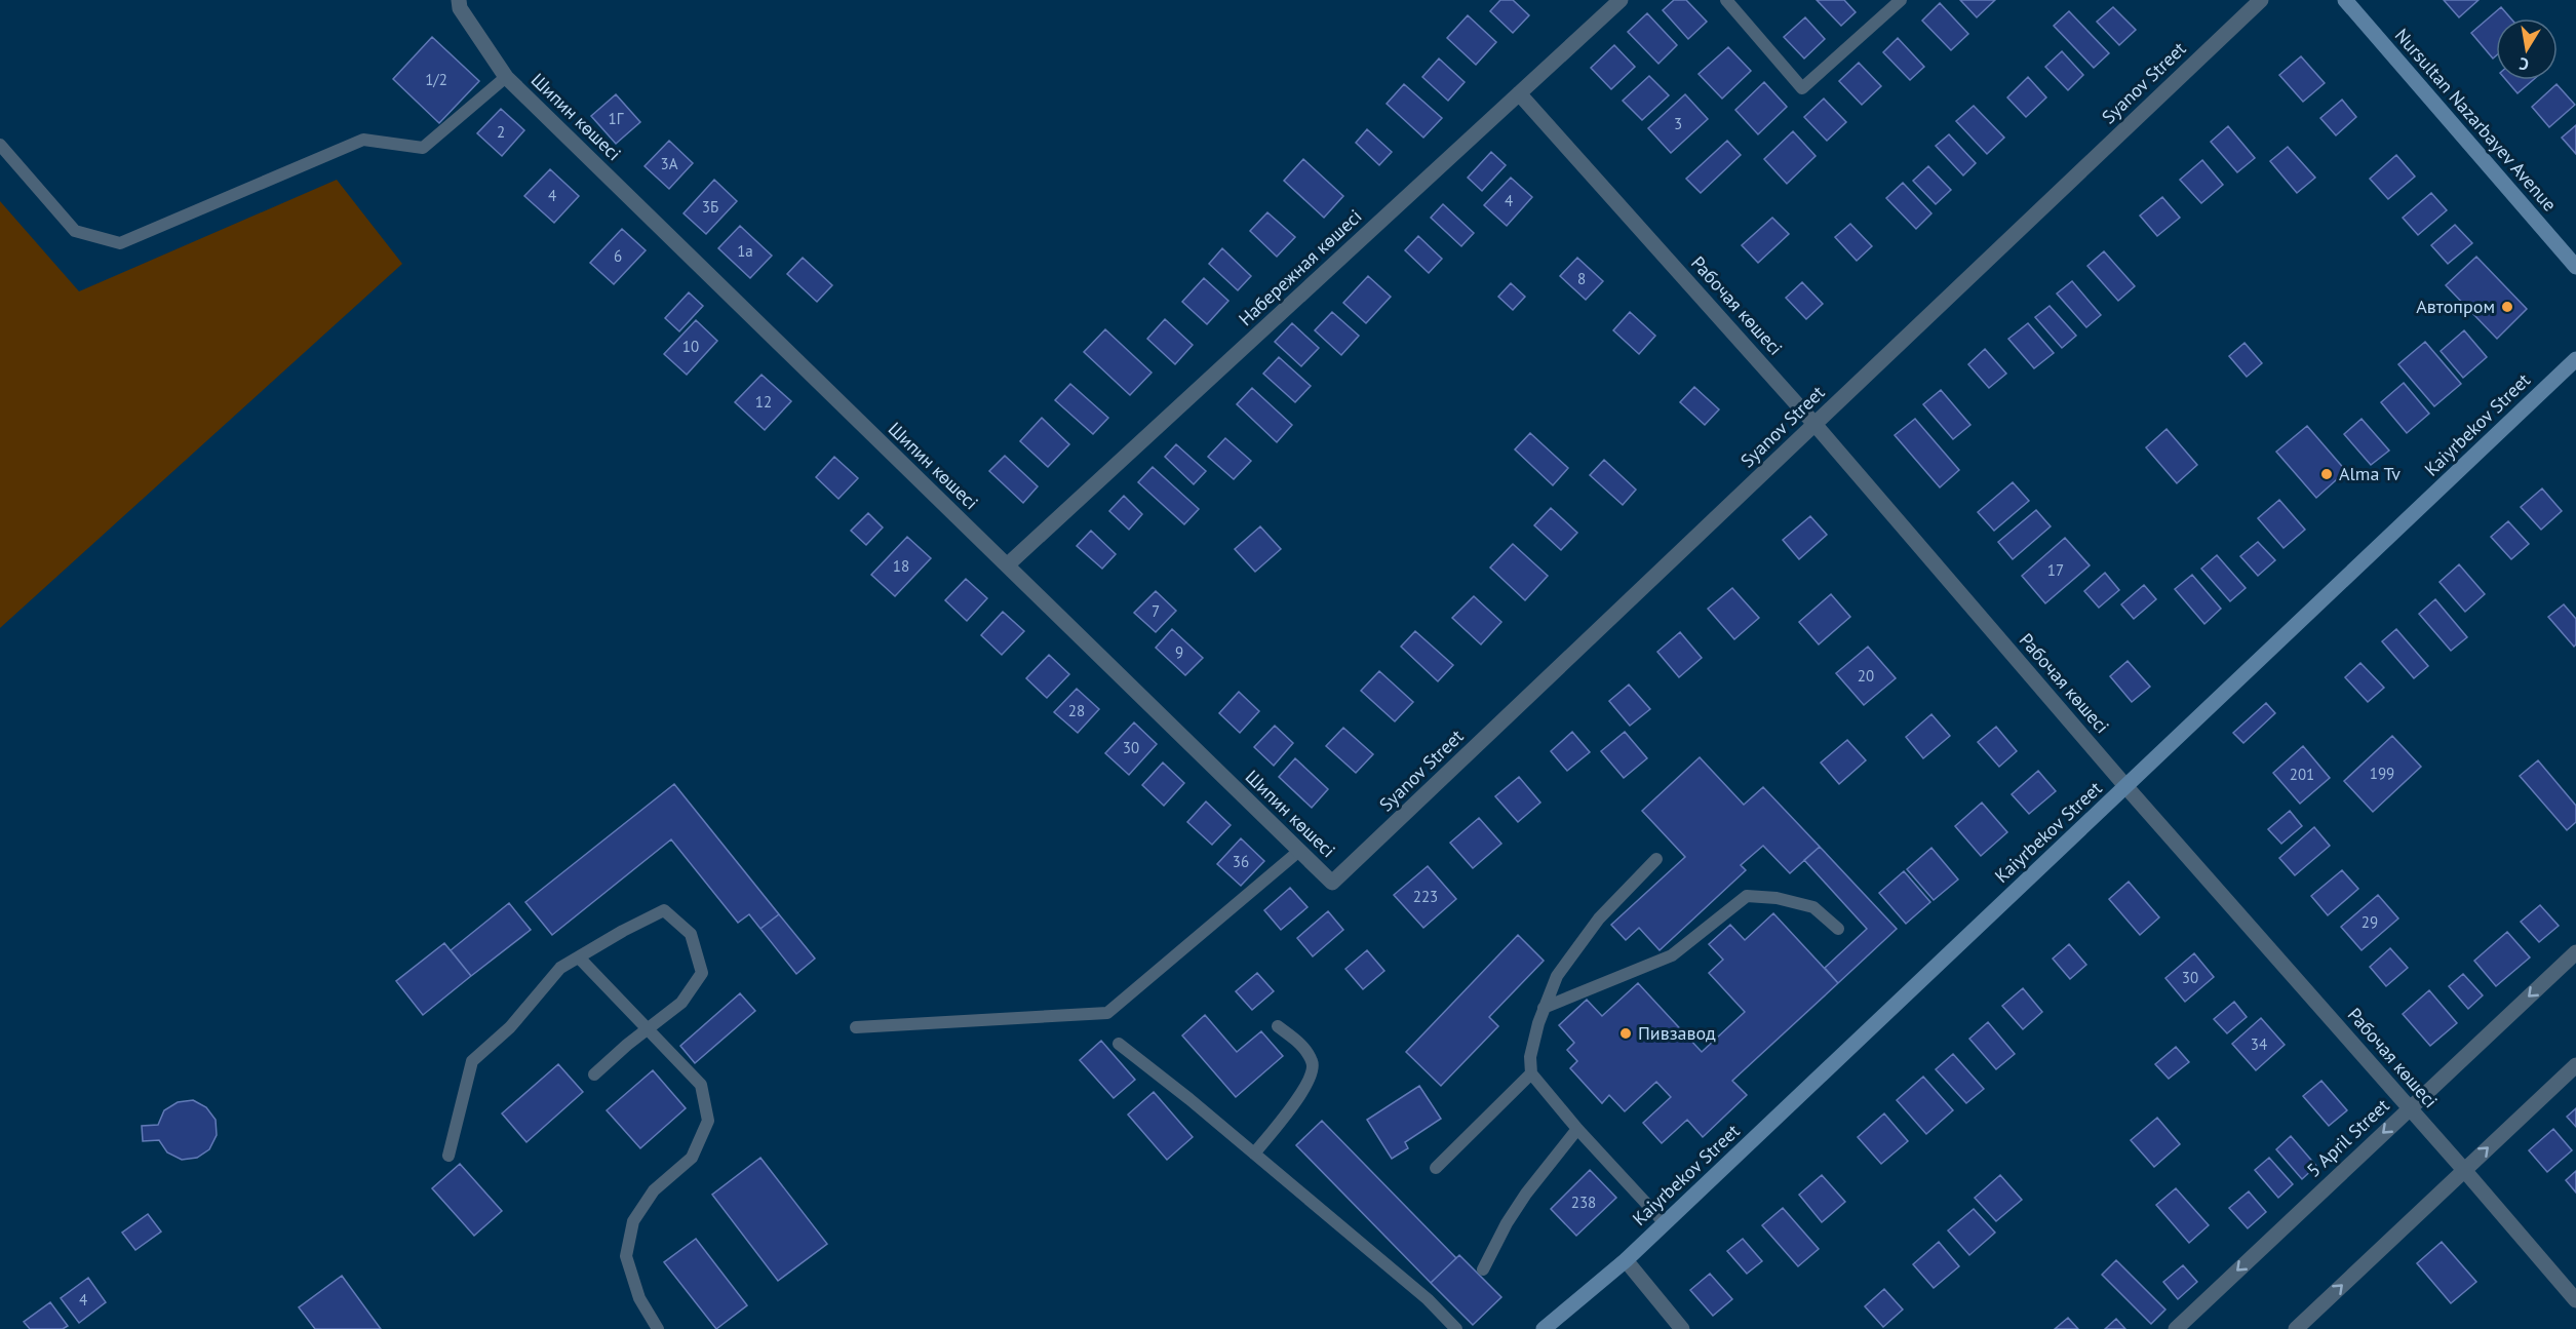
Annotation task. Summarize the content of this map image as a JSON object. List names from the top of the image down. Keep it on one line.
{"streets":{"main road":["Nursultan Nazarbayev Avenue","Kaiyrbekov Street"],"street":["Syanov Street","Шипин көшесі","Набережная көшесі","Рабочая көшесі","5 April Street"]},"crossings":[["Syanov Street","Шипин көшесі"],["Syanov Street","Рабочая көшесі"],["Шипин көшесі","Набережная көшесі"],["Набережная көшесі","Рабочая көшесі"],["Рабочая көшесі","Kaiyrbekov Street"],["Рабочая көшесі","5 April Street"]],"places":["Автопром","Alma Tv","Пивзавод"],"house_numbers":["1/2","1Г","3","2","3А","4","4","3Б","1а","6","8","10","12","18","17","7","9","20","28","30","199","201","36","223","29","30","34","238","4"],"north":"bottom"}
